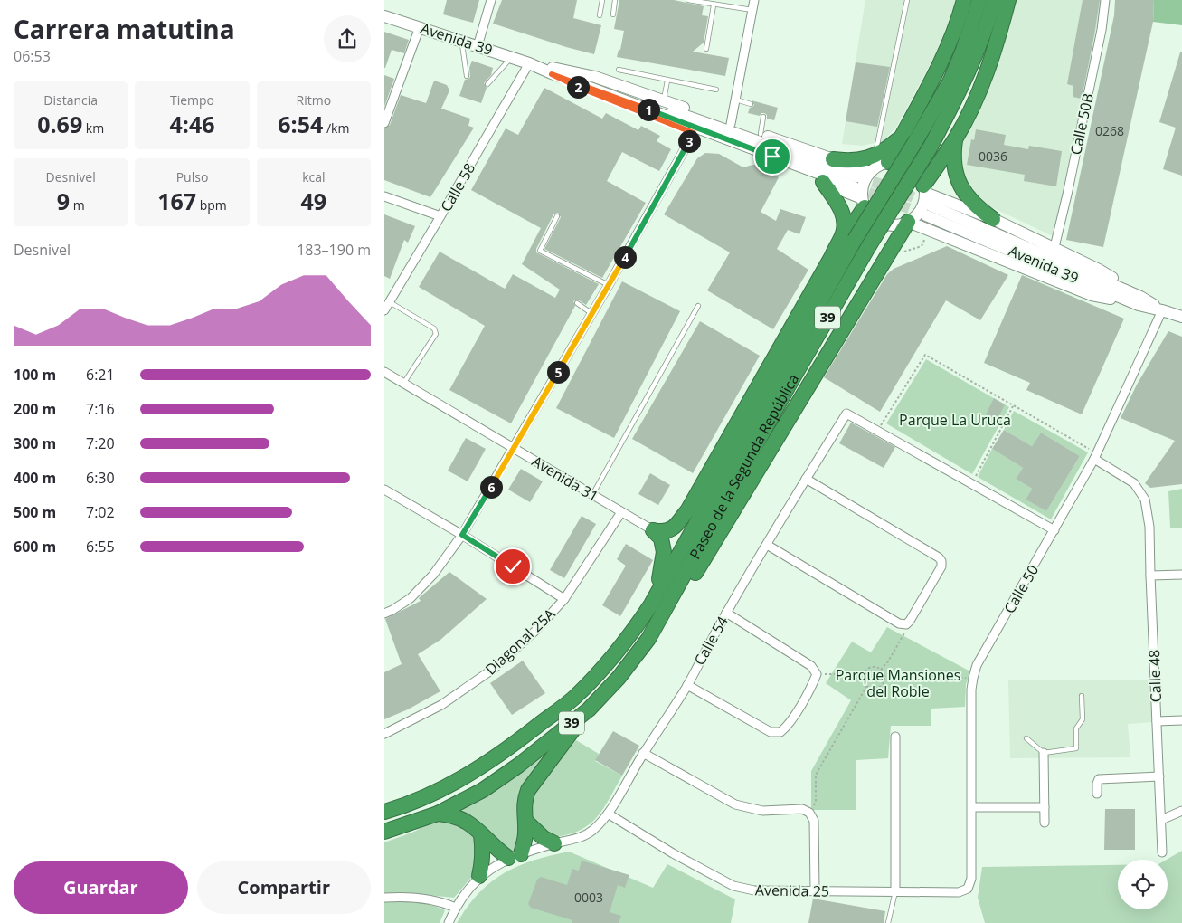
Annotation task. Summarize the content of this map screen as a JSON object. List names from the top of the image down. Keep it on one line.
{"streets":{"highway":["39","Paseo de la Segunda República"],"main road":["Avenida 39"],"street":["Calle 50B","Calle 58","Avenida 31","Calle 50","Calle 54","Diagonal 25A","Calle 48","Avenida 25"]},"crossings":[["Avenida 39","Calle 58"],["Avenida 39","Calle 50"],["Avenida 31","Diagonal 25A"],["Calle 50","Calle 48"],["Calle 50","Avenida 25"],["Calle 54","Avenida 25"]],"parks":["Parque La Uruca","Parque Mansiones del Roble"],"house_numbers":["0268","0036","0003"],"page":{"heading":["Carrera matutina","06:53"],"pins":["2","1","3","4","5","6"],"stats":[["Distancia","0.69 km"],["Tiempo","4:46"],["Ritmo","6:54 /km"],["Desnivel","9 m"],["Pulso","167 bpm"],["kcal","49"]],"chart":["Desnivel","183–190 m"],"list":[{"name":"100 m","note":"6:21"},{"name":"200 m","note":"7:16"},{"name":"300 m","note":"7:20"},{"name":"400 m","note":"6:30"},{"name":"500 m","note":"7:02"},{"name":"600 m","note":"6:55"}],"buttons":["Guardar","Compartir"]}}
